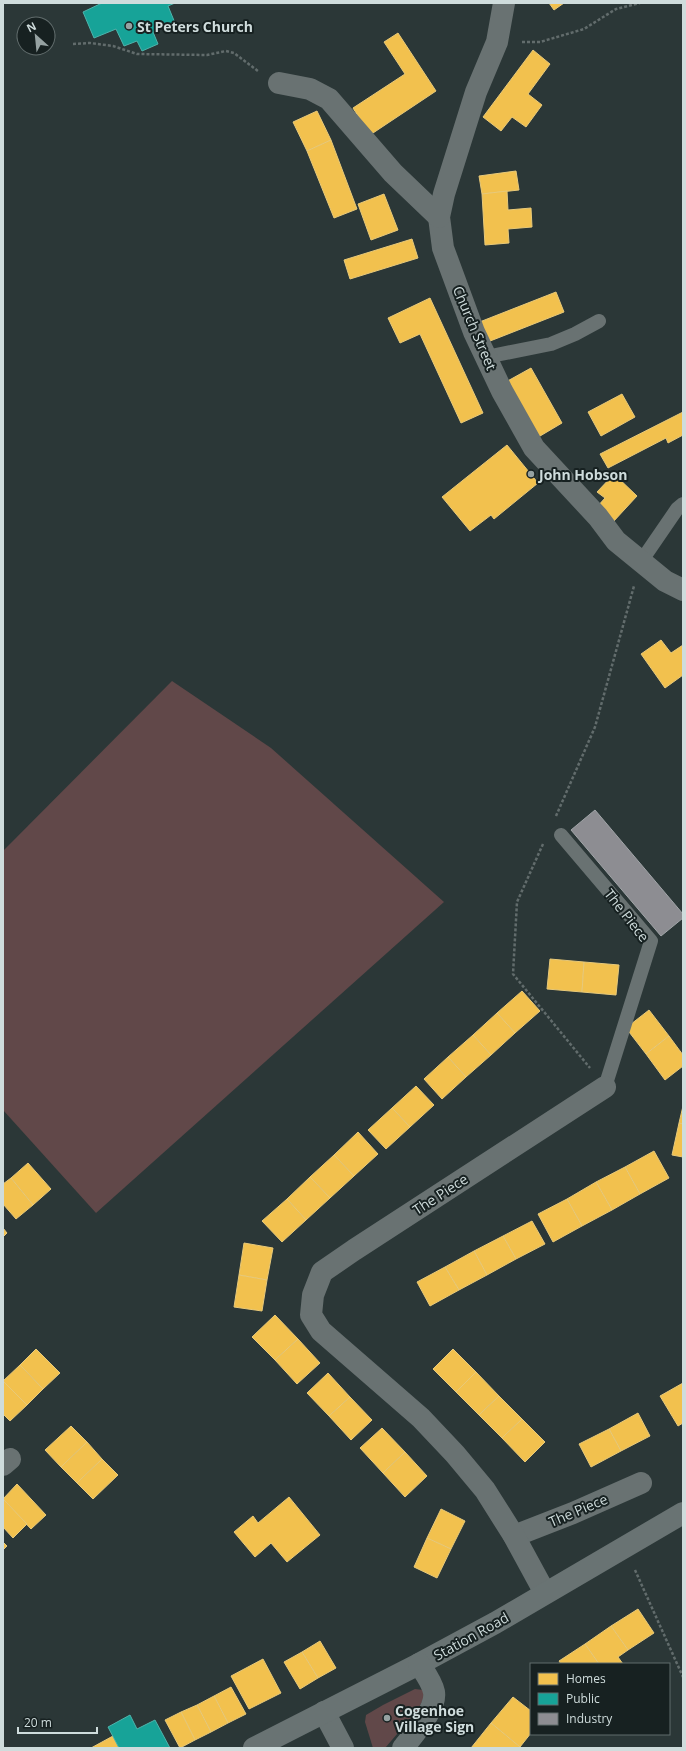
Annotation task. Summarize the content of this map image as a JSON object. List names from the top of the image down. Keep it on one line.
{"streets":{"street":["Church Street","The Piece","Station Road"]},"crossings":[["The Piece","Station Road"]],"places":["St Peters Church","John Hobson","Cogenhoe Village Sign"],"legend":["Homes","Public","Industry"],"scale_bar":"20 m","north":"top left"}
